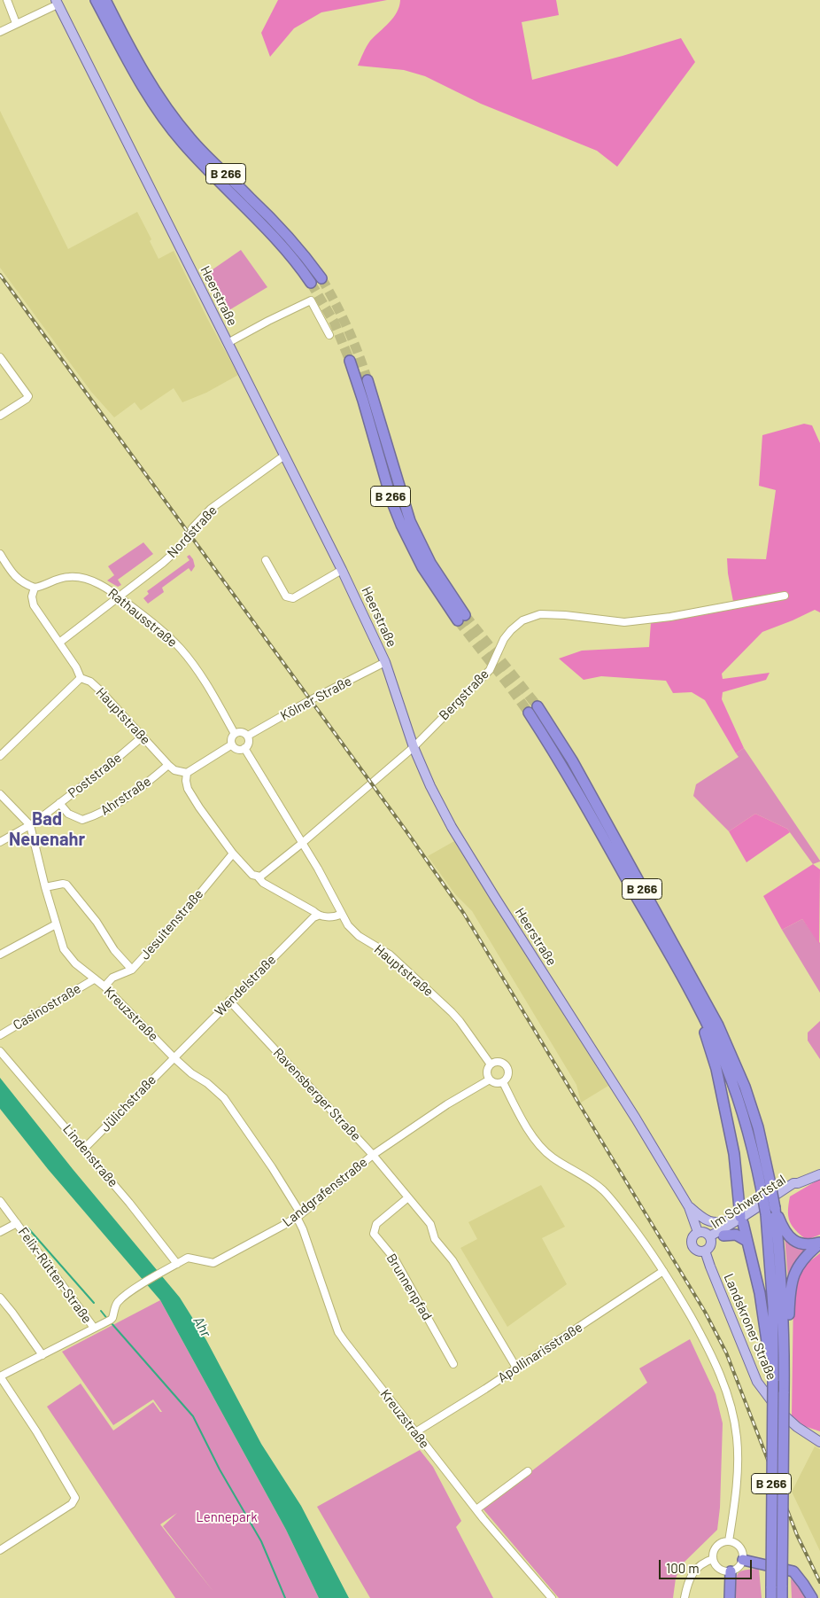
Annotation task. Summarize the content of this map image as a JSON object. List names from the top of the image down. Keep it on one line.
{"streets":{"highway":["B 266"],"main road":["Heerstraße","Im Schwertstal","Landskroner Straße"],"street":["Nordstraße","Rathausstraße","Bergstraße","Kölner Straße","Hauptstraße","Poststraße","Ahrstraße","Jesuitenstraße","Wendelstraße","Casinostraße","Kreuzstraße","Ravensberger Straße","Jülichstraße","Lindenstraße","Landgrafenstraße","Felix-Rütten-Straße","Brunnenpfad","Apollinarisstraße"]},"crossings":[["B 266","Im Schwertstal"],["Heerstraße","Nordstraße"],["Heerstraße","Bergstraße"],["Heerstraße","Kölner Straße"],["Heerstraße","Im Schwertstal"],["Heerstraße","Landskroner Straße"],["Nordstraße","Rathausstraße"],["Nordstraße","Hauptstraße"],["Rathausstraße","Kölner Straße"],["Rathausstraße","Hauptstraße"],["Hauptstraße","Poststraße"],["Hauptstraße","Ahrstraße"],["Hauptstraße","Landgrafenstraße"],["Poststraße","Ahrstraße"],["Poststraße","Kreuzstraße"],["Jesuitenstraße","Kreuzstraße"],["Wendelstraße","Kreuzstraße"],["Wendelstraße","Ravensberger Straße"],["Wendelstraße","Jülichstraße"],["Casinostraße","Kreuzstraße"],["Kreuzstraße","Jülichstraße"],["Kreuzstraße","Landgrafenstraße"],["Kreuzstraße","Apollinarisstraße"],["Ravensberger Straße","Landgrafenstraße"],["Ravensberger Straße","Brunnenpfad"],["Ravensberger Straße","Apollinarisstraße"],["Jülichstraße","Lindenstraße"],["Lindenstraße","Landgrafenstraße"],["Landgrafenstraße","Felix-Rütten-Straße"],["Im Schwertstal","Landskroner Straße"]],"districts":["Bad Neuenahr"],"water":["Ahr"],"parks":["Lennepark"],"scale_bar":"100 m"}
